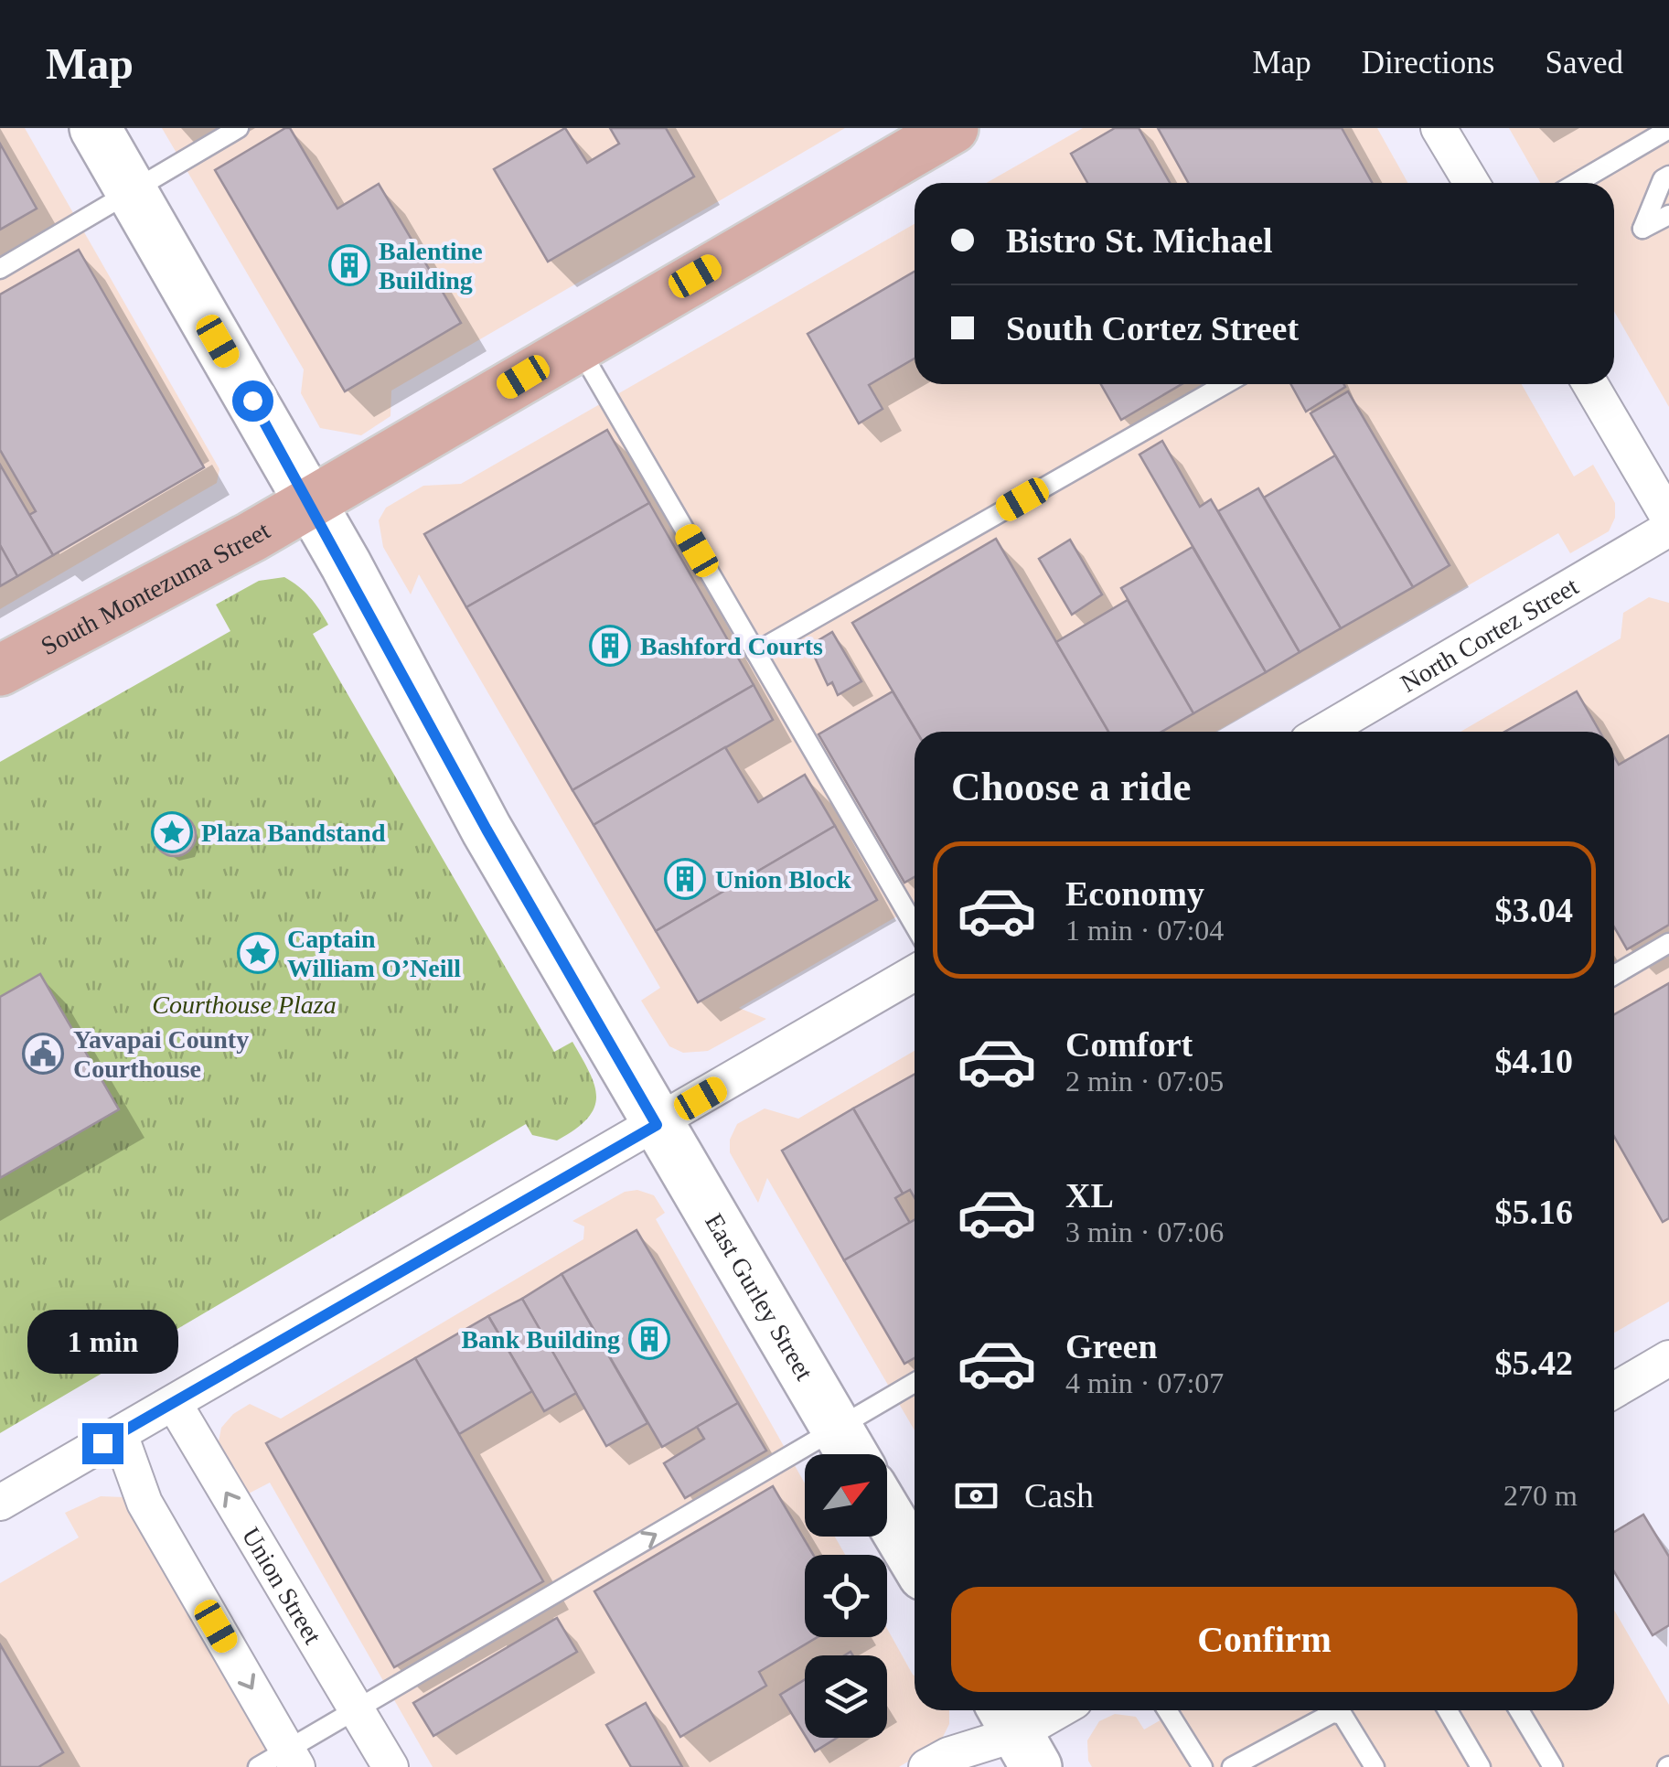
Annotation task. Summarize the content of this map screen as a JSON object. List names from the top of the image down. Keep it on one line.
{"streets":{"main road":["South Montezuma Street","East Gurley Street"],"street":["North Cortez Street","Union Street"]},"crossings":[["South Montezuma Street","East Gurley Street"]],"parks":["Courthouse Plaza"],"places":{"building":["Balentine Building","Bashford Courts","Union Block","Bank Building"],"place":["Plaza Bandstand","Captain William O’Neill"],"public building":["Yavapai County Courthouse"]},"north":"top right","page":{"header":"Map","nav":["Map","Directions","Saved"],"banner":["Bistro St. Michael","South Cortez Street"],"heading":"Choose a ride","list":[{"name":"Economy","note":"1 min · 07:04","value":"$3.04"},{"name":"Comfort","note":"2 min · 07:05","value":"$4.10"},{"name":"XL","note":"3 min · 07:06","value":"$5.16"},{"name":"Green","note":"4 min · 07:07","value":"$5.42"}],"bubble":"1 min","pay":["Cash","270 m"],"buttons":"Confirm"}}
